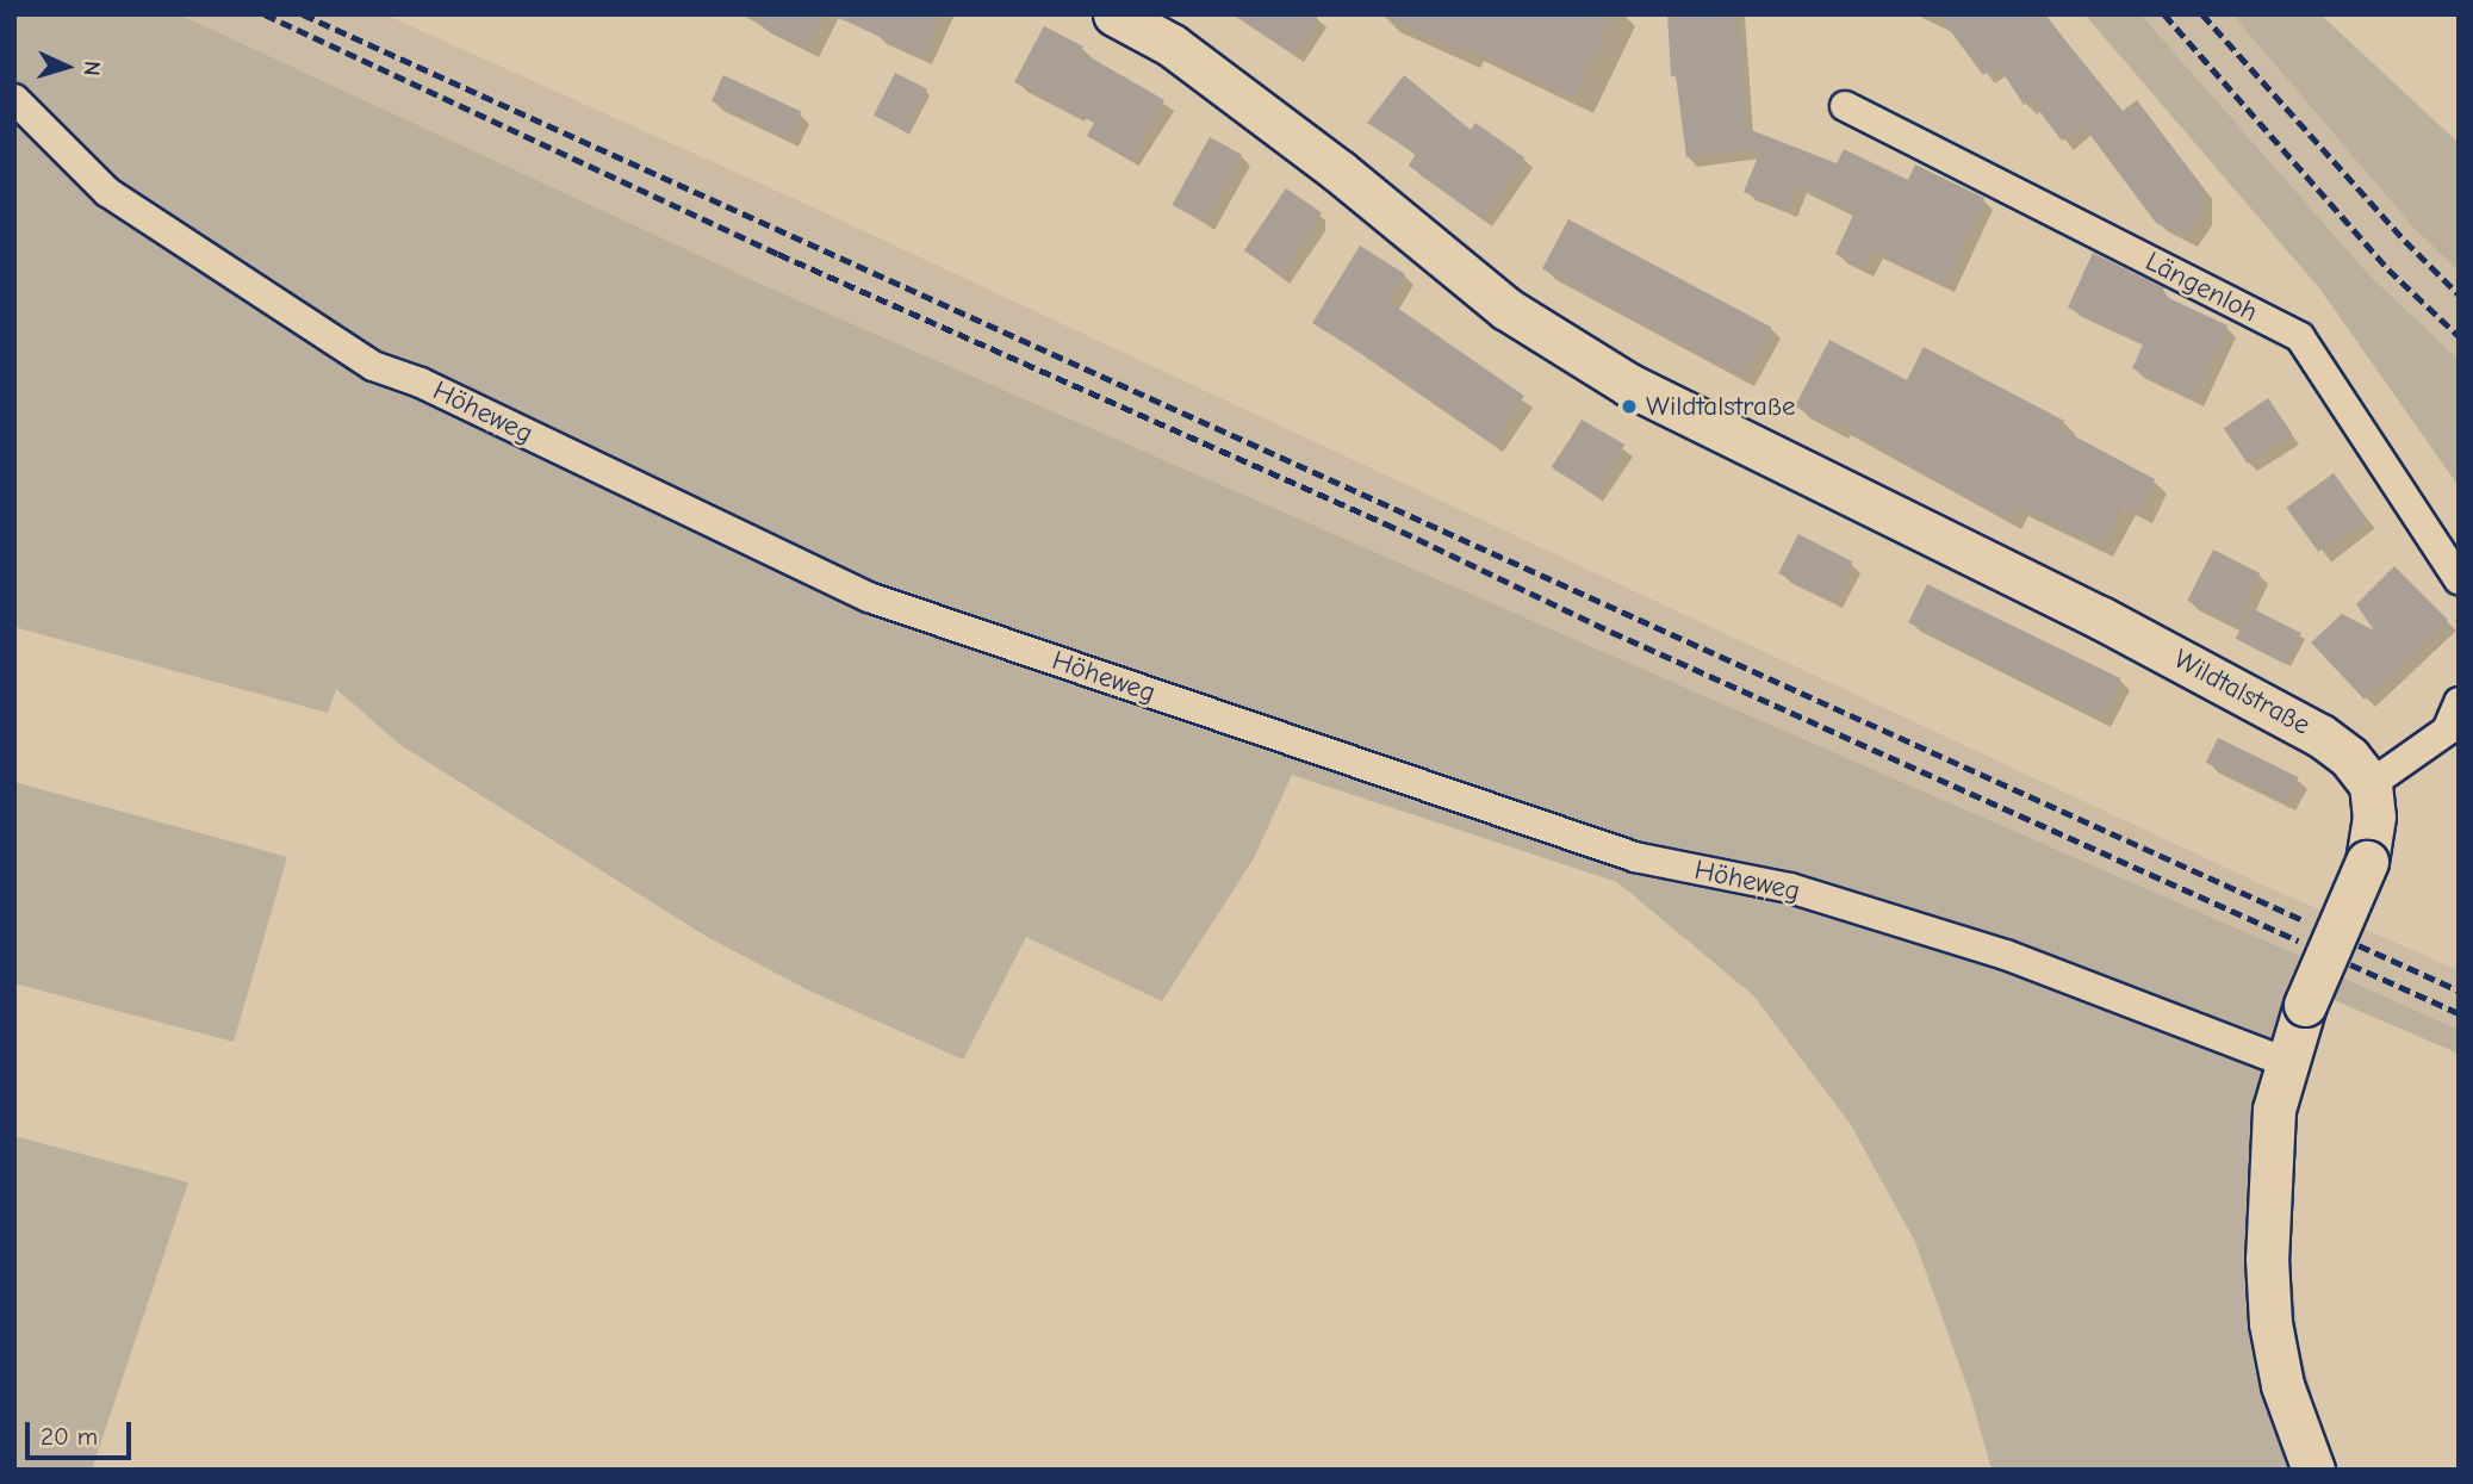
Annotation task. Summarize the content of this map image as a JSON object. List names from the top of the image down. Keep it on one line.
{"streets":{"street":["Längenloh","Höheweg","Wildtalstraße"]},"places":["Wildtalstraße"],"scale_bar":"20 m","north":"right"}
